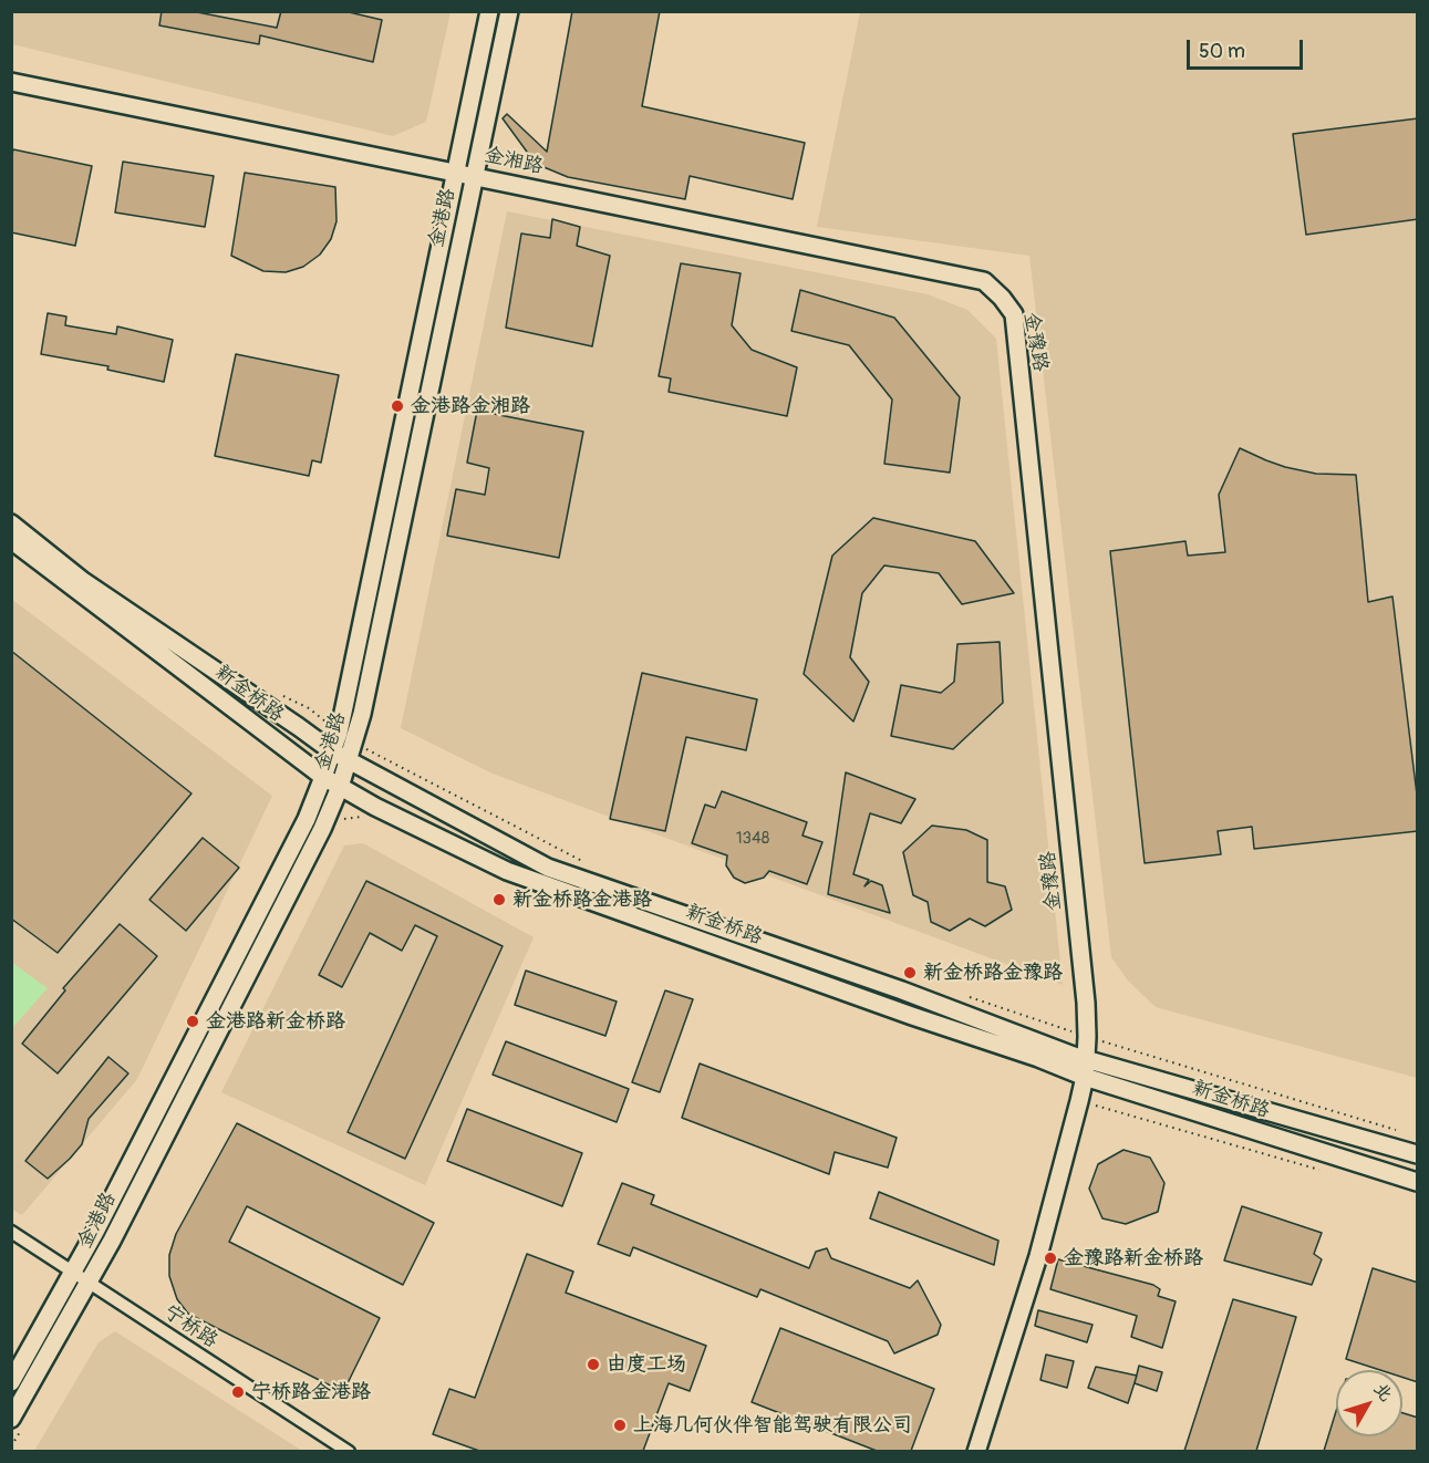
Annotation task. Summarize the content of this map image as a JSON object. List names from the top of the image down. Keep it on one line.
{"streets":{"street":["金湘路","金港路","金豫路","新金桥路","宁桥路"]},"crossings":[["金湘路","金港路"],["金湘路","金豫路"],["金港路","新金桥路"],["金港路","宁桥路"],["金豫路","新金桥路"]],"places":["金港路金湘路","新金桥路金港路","新金桥路金豫路","金港路新金桥路","金豫路新金桥路","由度工场","宁桥路金港路","上海几何伙伴智能驾驶有限公司"],"house_numbers":["1348"],"scale_bar":"50 m","north":"top right"}
